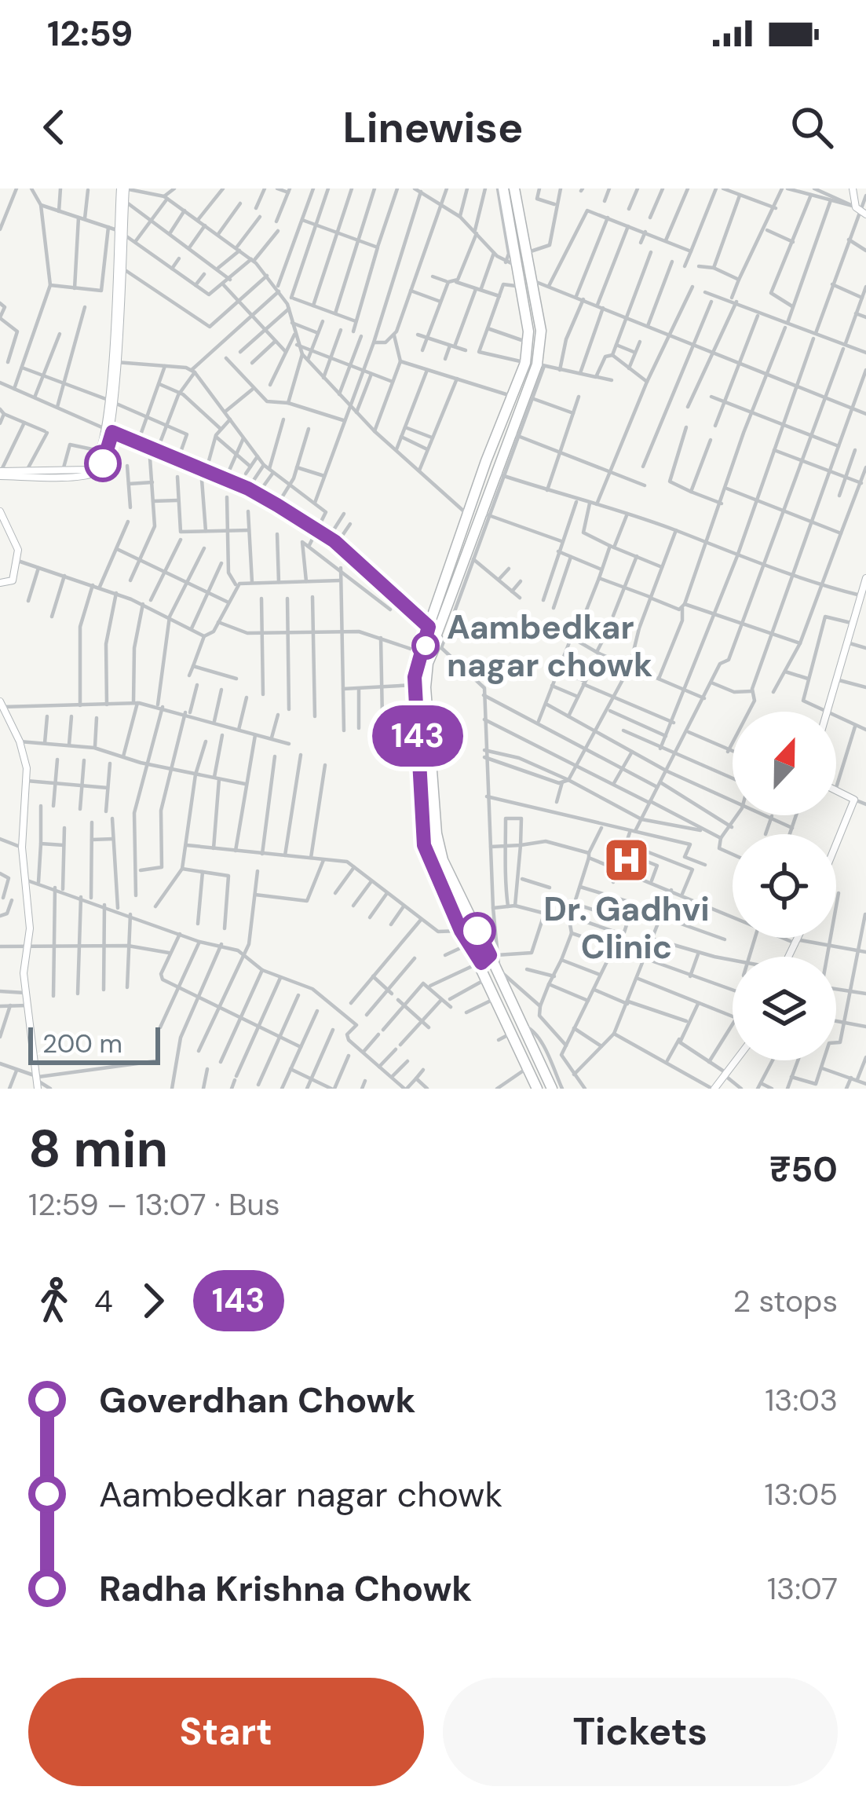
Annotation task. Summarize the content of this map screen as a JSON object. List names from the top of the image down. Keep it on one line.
{"places":{"other":["Aambedkar nagar chowk"],"hospital":["Dr. Gadhvi Clinic"]},"lines":["bus line 143"],"scale_bar":"200 m","north":"top","page":{"status":"12:59","header":"Linewise","on_map":"143","scale":"200 m","heading":["8 min","12:59 – 13:07 · Bus","₹50"],"legs":["4","143","2 stops"],"list":[{"name":"Goverdhan Chowk","value":"13:03"},{"name":"Aambedkar nagar chowk","value":"13:05"},{"name":"Radha Krishna Chowk","value":"13:07"}],"buttons":["Start","Tickets"]}}
